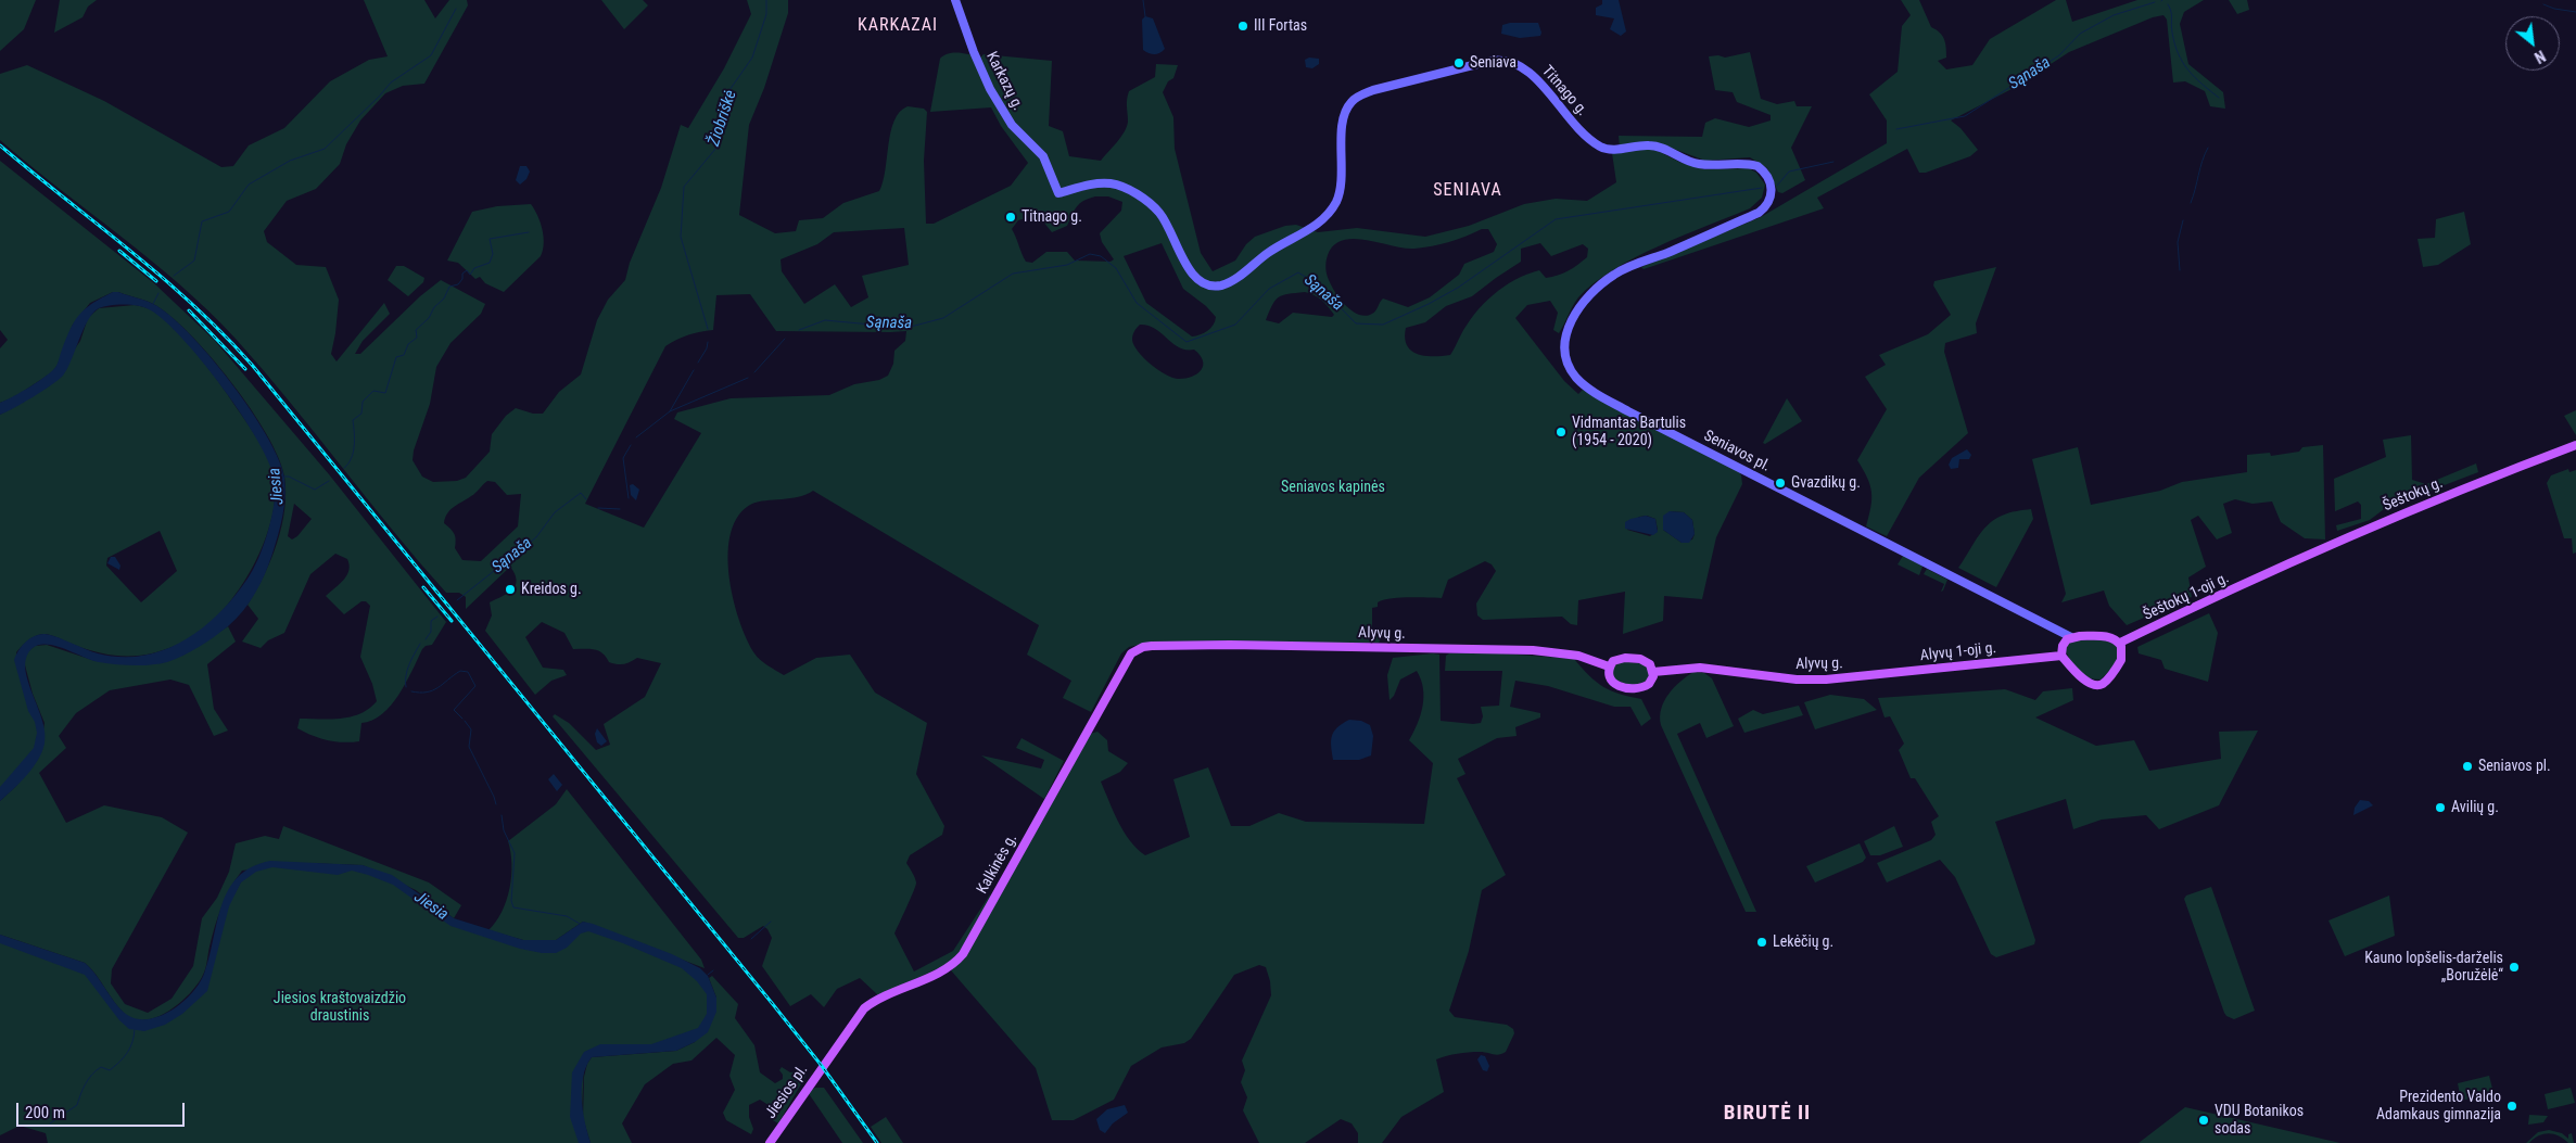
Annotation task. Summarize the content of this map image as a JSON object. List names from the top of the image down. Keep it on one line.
{"streets":{"main road":["Karkazų g.","Titnago g.","Seniavos pl.","Šeštokų g.","Šeštokų 1-oji g.","Alyvų g.","Alyvų 1-oji g.","Kalkinės g.","Jiesios pl."]},"crossings":[["Karkazų g.","Titnago g."],["Titnago g.","Seniavos pl."],["Seniavos pl.","Šeštokų 1-oji g."],["Seniavos pl.","Alyvų 1-oji g."],["Šeštokų g.","Šeštokų 1-oji g."],["Šeštokų 1-oji g.","Alyvų 1-oji g."],["Alyvų g.","Alyvų 1-oji g."],["Alyvų g.","Kalkinės g."],["Kalkinės g.","Jiesios pl."]],"districts":["KARKAZAI","SENIAVA","BIRUTĖ II"],"water":["Sąnaša","Žiobriškė","Jiesia"],"parks":["Seniavos kapinės","Jiesios kraštovaizdžio draustinis"],"places":["III Fortas","Seniava","Titnago g.","Vidmantas Bartulis (1954 - 2020)","Gvazdikų g.","Kreidos g.","Seniavos pl.","Avilių g.","Lekėčių g.","Kauno lopšelis-darželis „Boružėlė“","Prezidento Valdo Adamkaus gimnazija","VDU Botanikos sodas"],"scale_bar":"200 m","north":"bottom right"}
